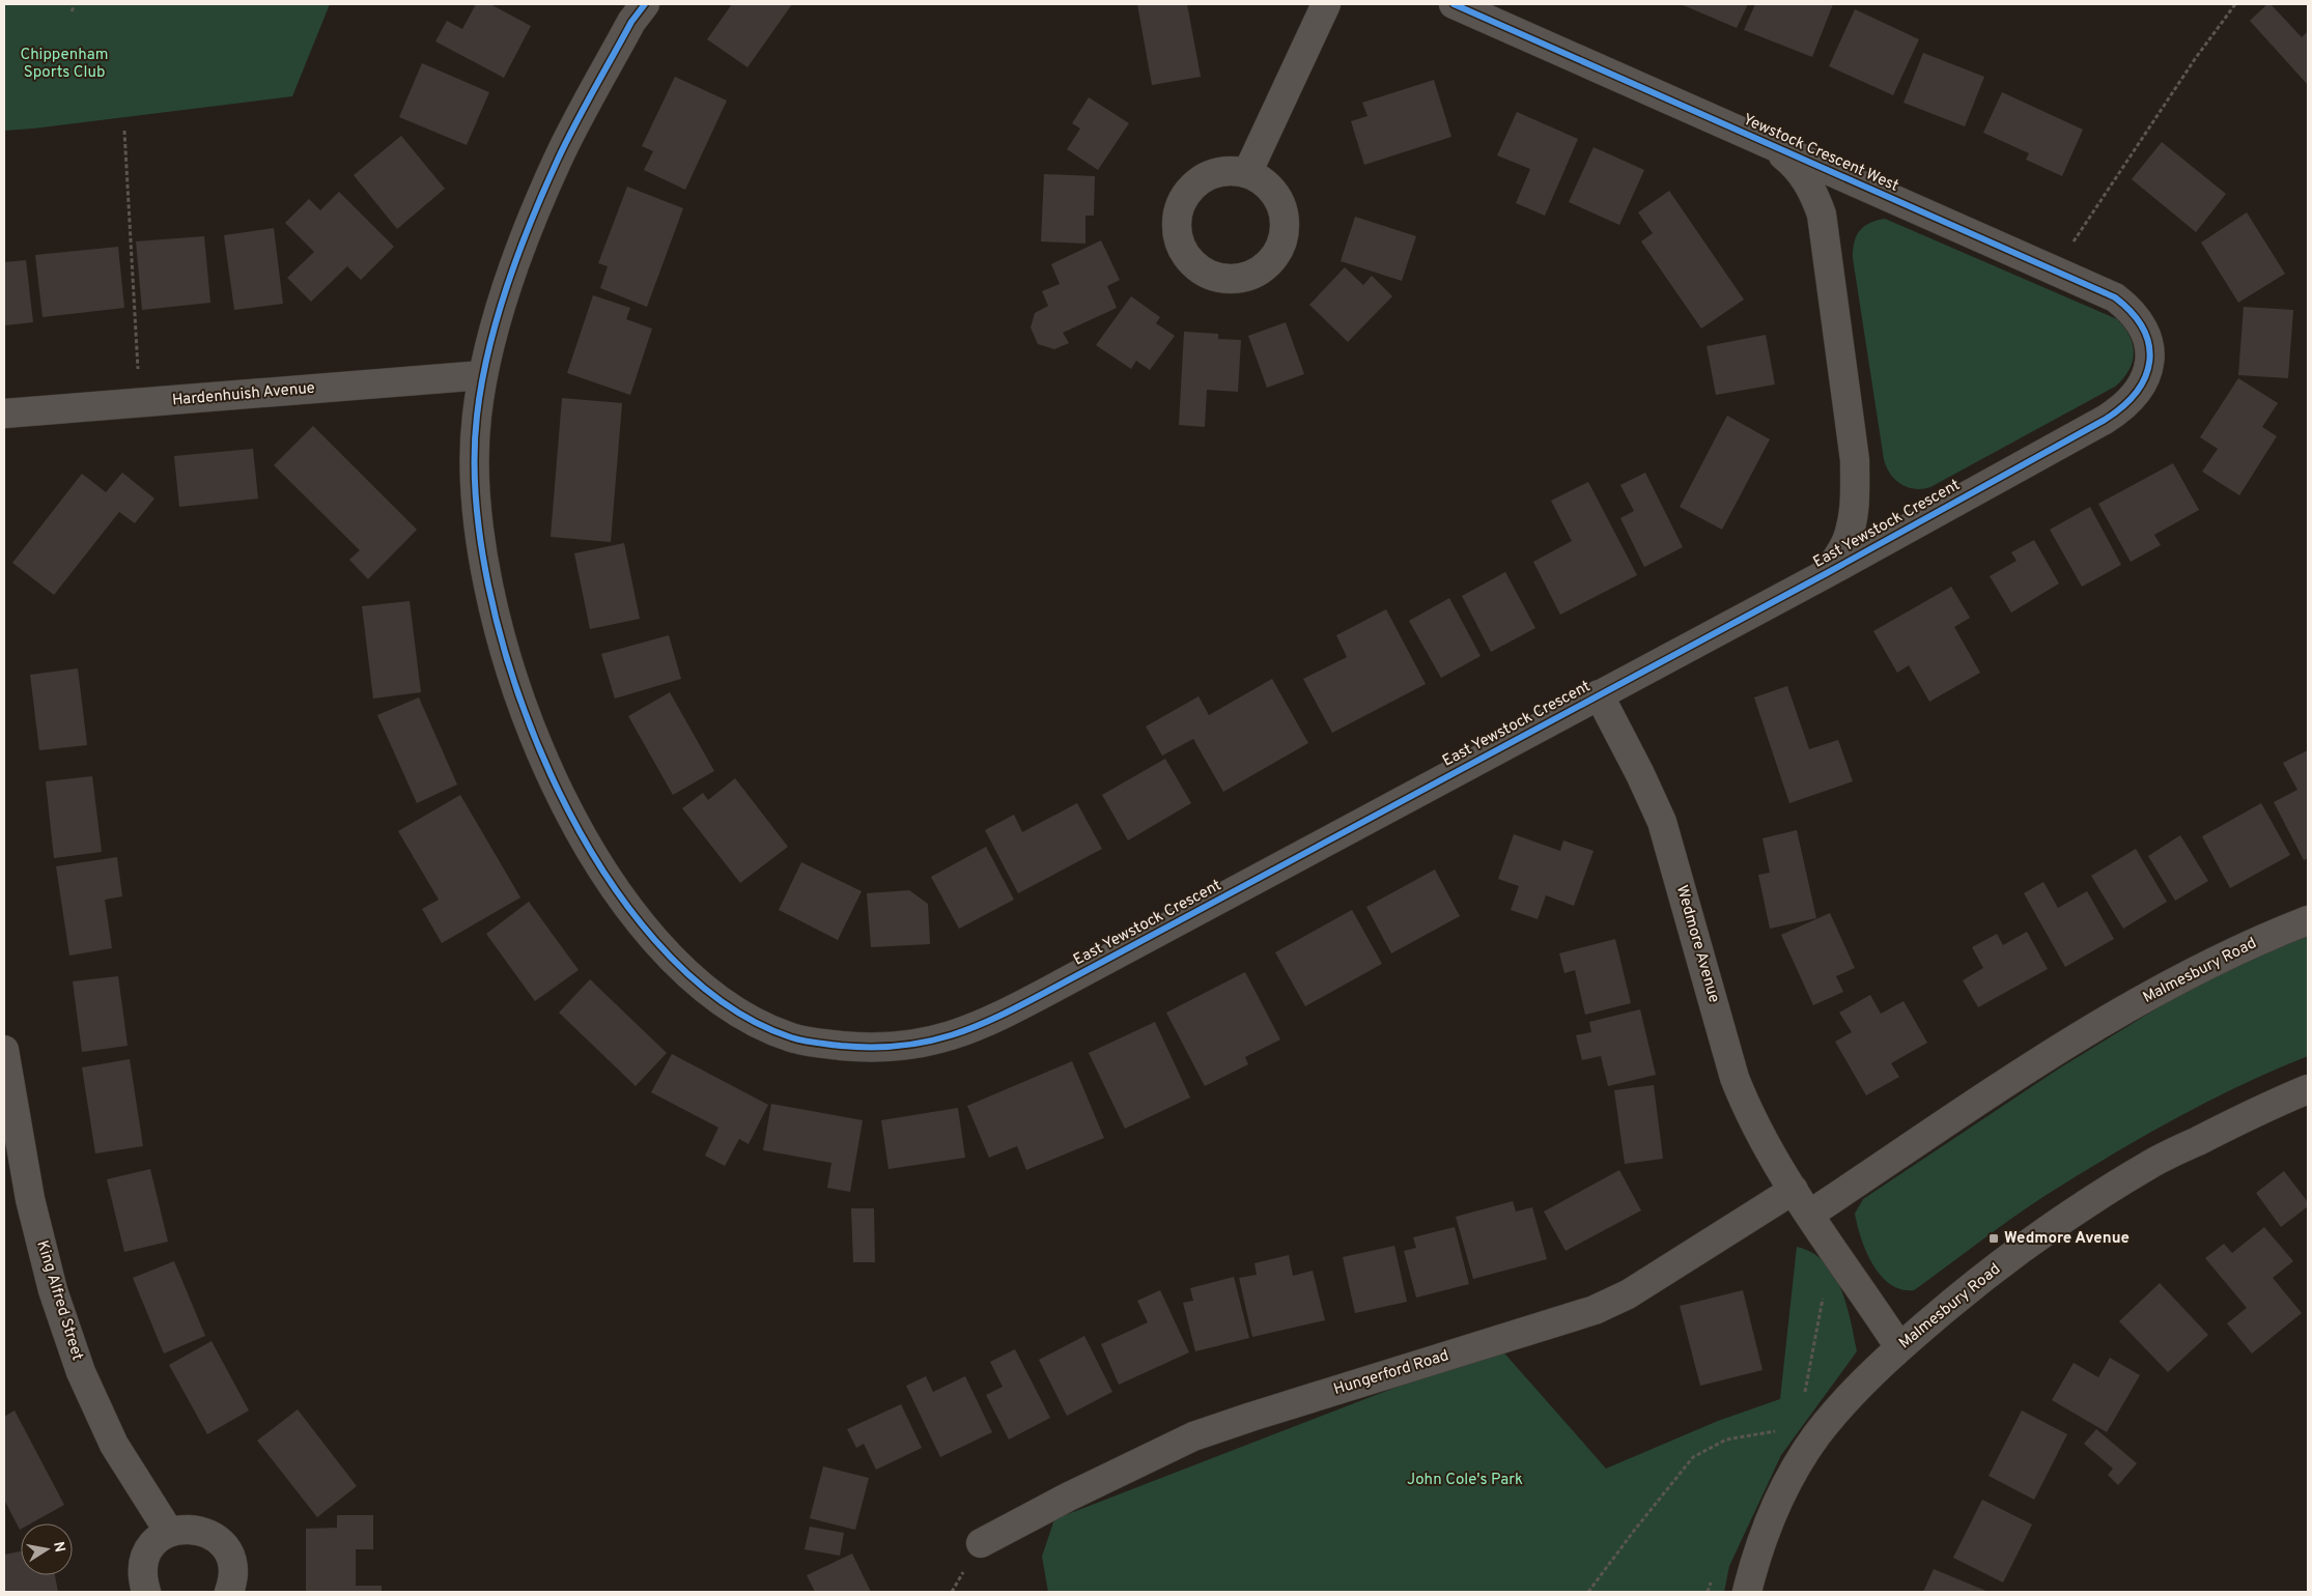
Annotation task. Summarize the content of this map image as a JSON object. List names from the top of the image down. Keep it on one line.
{"streets":{"street":["Yewstock Crescent West","Hardenhuish Avenue","East Yewstock Crescent","Wedmore Avenue","Malmesbury Road","King Alfred Street","Hungerford Road"]},"crossings":[["Yewstock Crescent West","East Yewstock Crescent"],["Hardenhuish Avenue","East Yewstock Crescent"],["East Yewstock Crescent","Wedmore Avenue"],["Wedmore Avenue","Malmesbury Road"],["Wedmore Avenue","Hungerford Road"]],"parks":["Chippenham Sports Club","John Cole's Park"],"places":{"transit":["Wedmore Avenue"]},"north":"right"}
